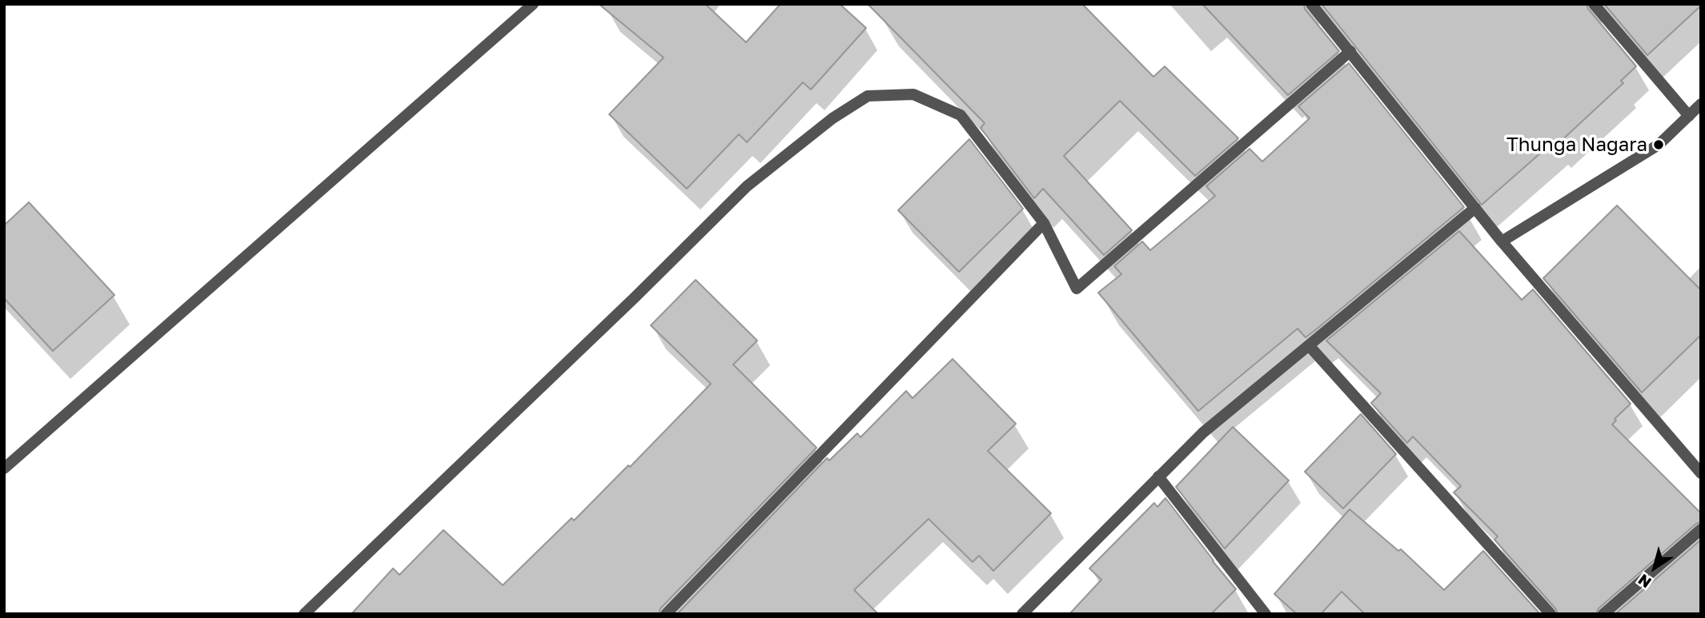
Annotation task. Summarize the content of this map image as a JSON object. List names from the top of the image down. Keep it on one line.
{"places":["Thunga Nagara"],"north":"bottom left"}
